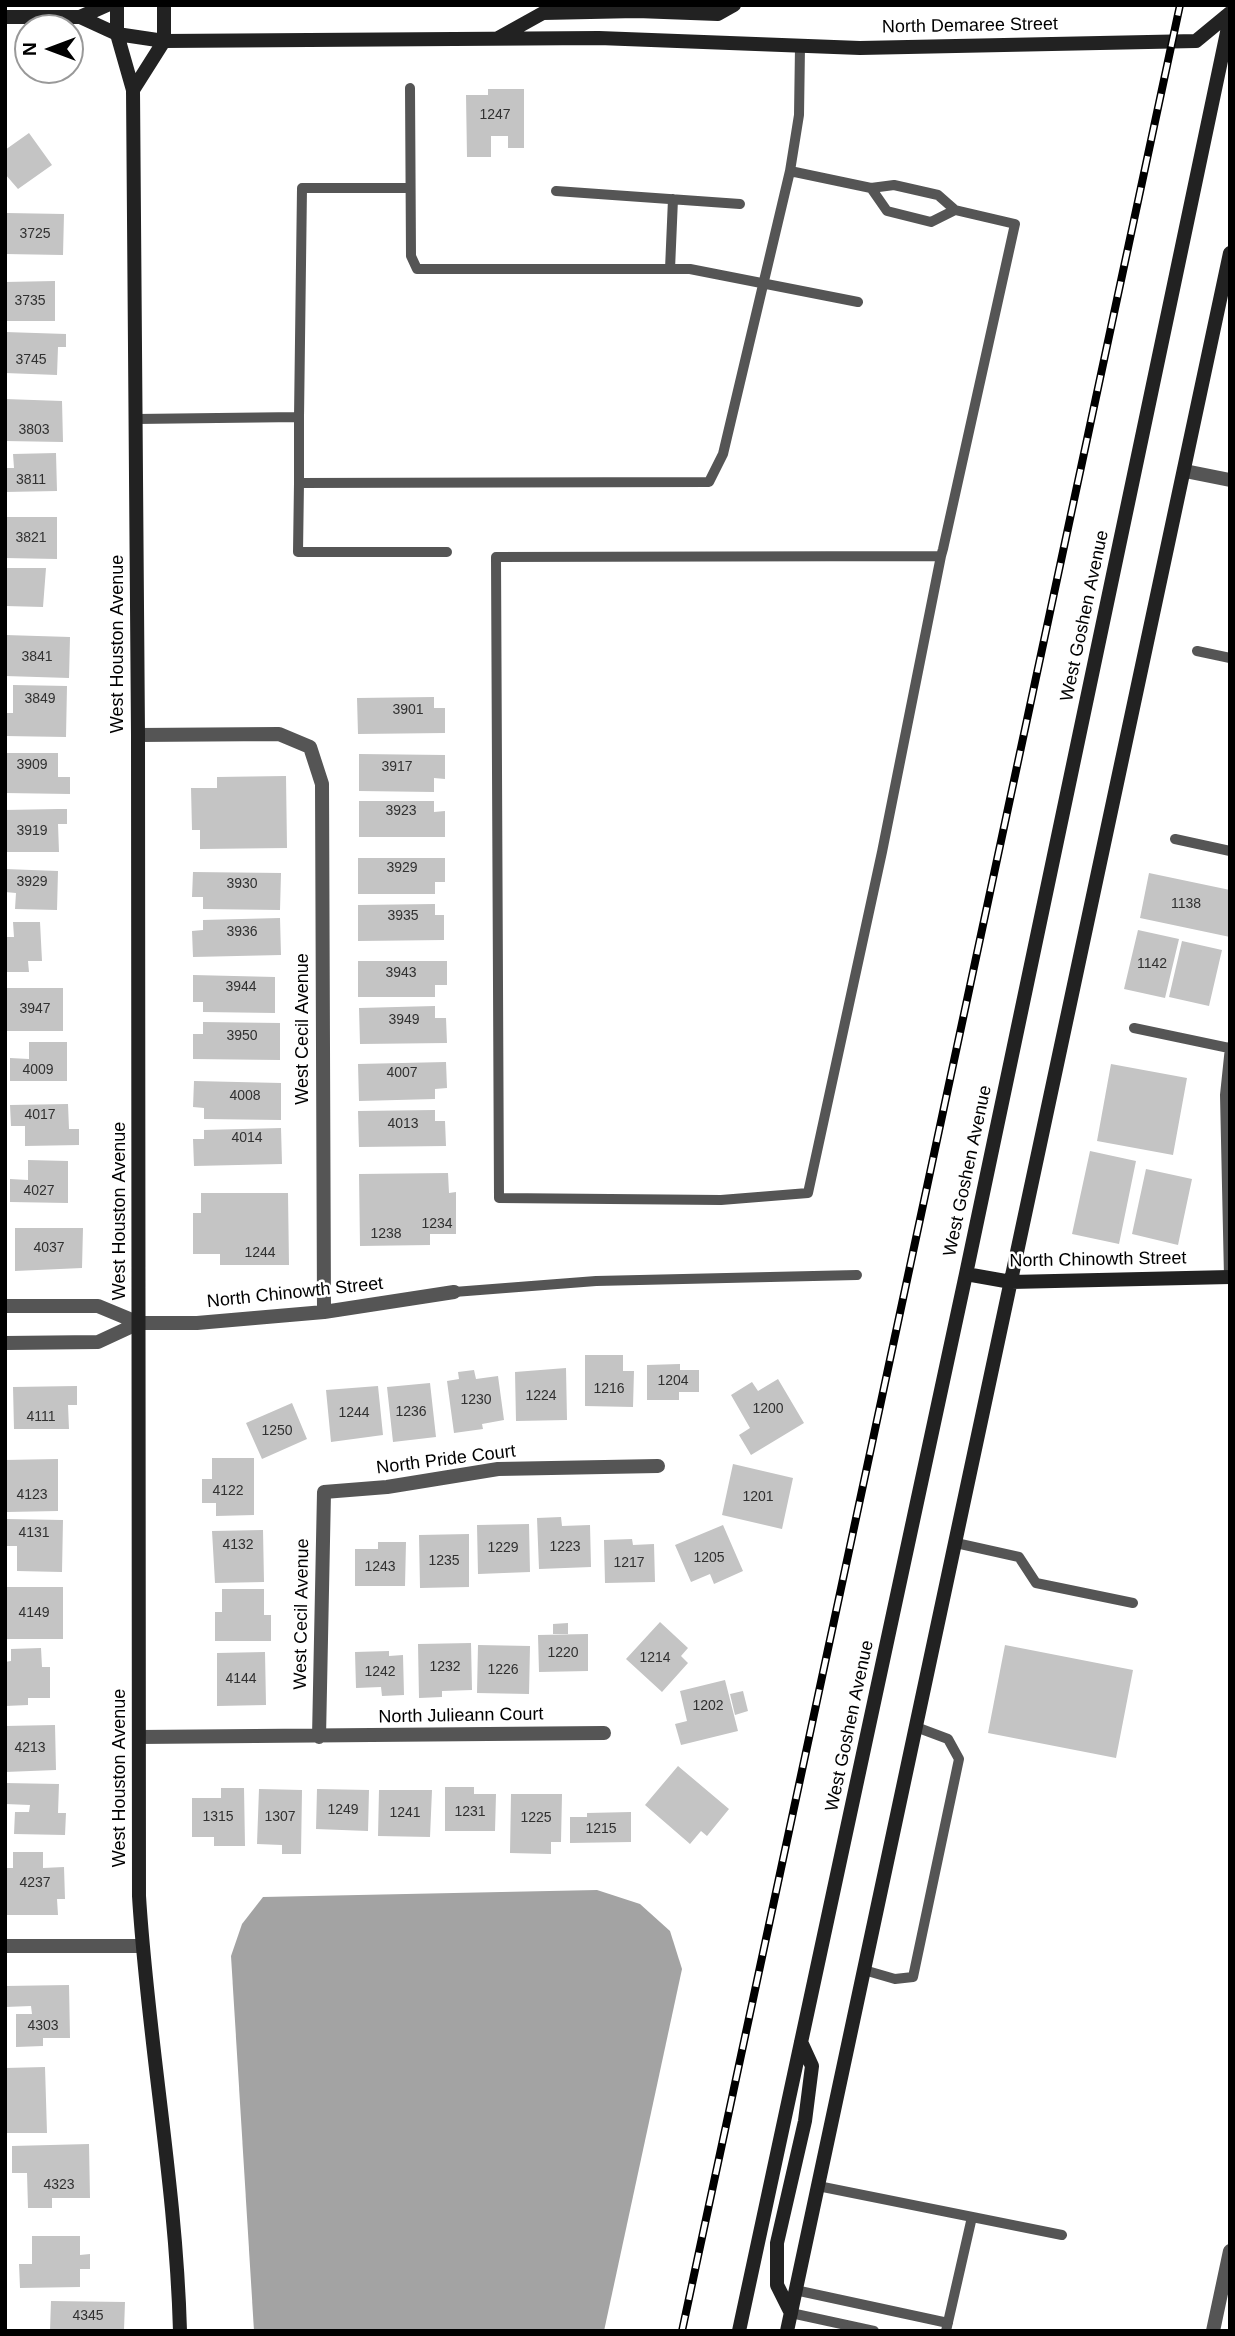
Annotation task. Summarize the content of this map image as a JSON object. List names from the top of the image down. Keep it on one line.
{"streets":{"main road":["North Demaree Street","West Goshen Avenue","West Houston Avenue","North Chinowth Street"],"street":["West Cecil Avenue","North Pride Court","North Julieann Court"]},"crossings":[["North Demaree Street","West Goshen Avenue"],["North Demaree Street","West Houston Avenue"],["West Goshen Avenue","North Chinowth Street"],["West Houston Avenue","West Cecil Avenue"],["West Houston Avenue","North Chinowth Street"],["West Houston Avenue","North Julieann Court"],["West Cecil Avenue","North Chinowth Street"],["West Cecil Avenue","North Pride Court"],["West Cecil Avenue","North Julieann Court"]],"house_numbers":["1247","3725","3735","3745","3803","3811","3821","3841","3849","3901","3909","3917","3923","3919","3929","3929","3930","1138","3935","3936","1142","3943","3944","3947","3949","3950","4009","4007","4008","4017","4013","4014","4027","1234","1238","4037","1244","1204","1216","1224","1230","1200","1236","1244","4111","1250","4122","4123","1201","4131","4132","1223","1229","1205","1235","1217","1243","4149","1220","1214","1232","1226","1242","4144","1202","4213","1249","1231","1241","1315","1307","1225","1215","4237","4303","4323","4345"],"north":"left"}
